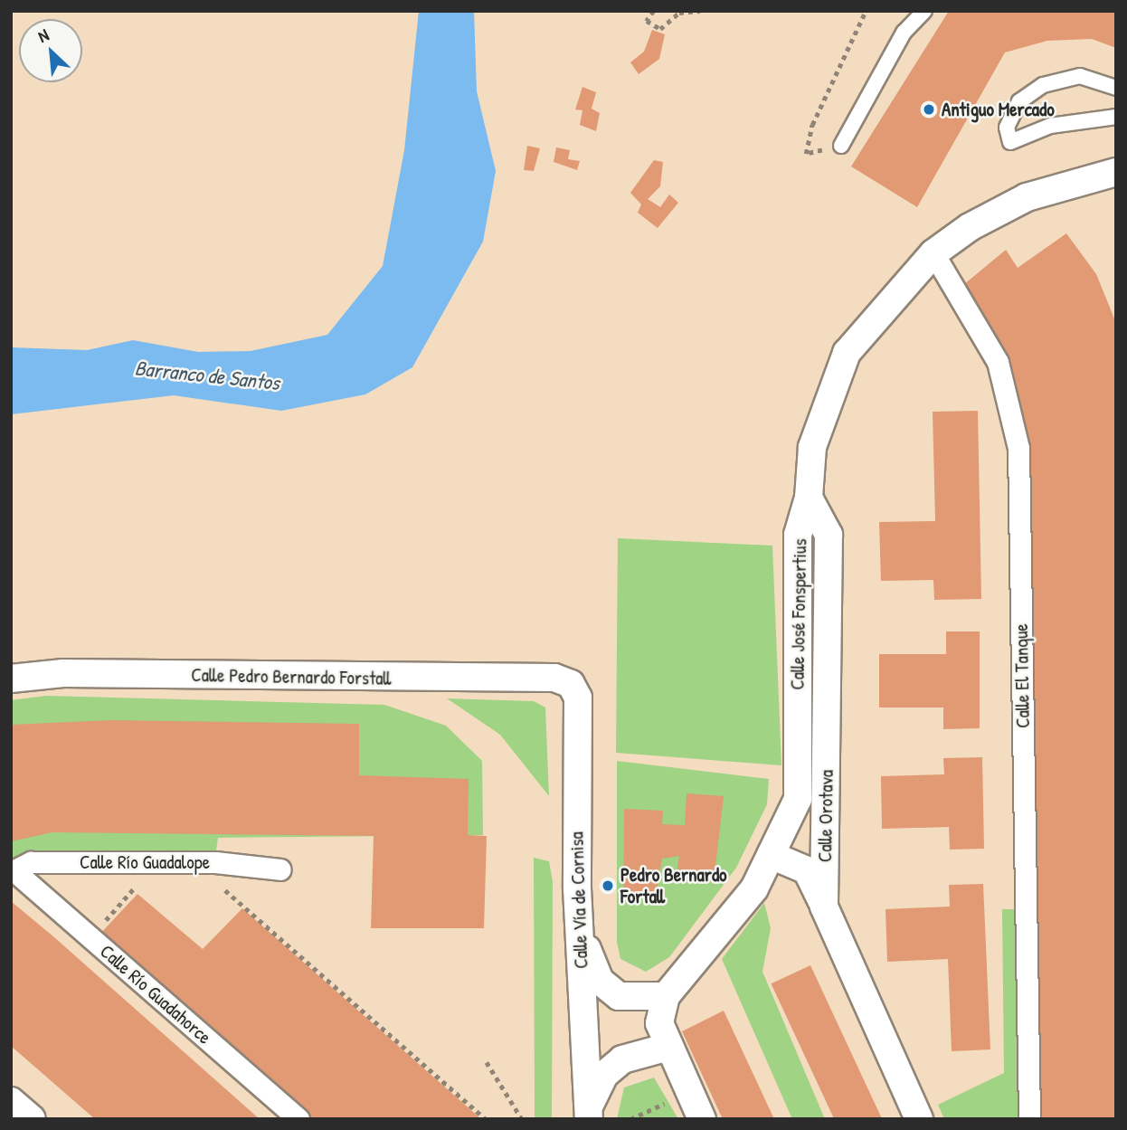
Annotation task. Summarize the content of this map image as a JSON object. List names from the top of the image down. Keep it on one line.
{"streets":{"street":["Calle José Fonspertius","Calle El Tanque","Calle Pedro Bernardo Forstall","Calle Orotava","Calle Río Guadalope","Calle Vía de Cornisa","Calle Río Guadahorce"]},"crossings":[["Calle José Fonspertius","Calle El Tanque"],["Calle José Fonspertius","Calle Orotava"],["Calle Pedro Bernardo Forstall","Calle Vía de Cornisa"],["Calle Río Guadalope","Calle Río Guadahorce"]],"water":["Barranco de Santos"],"places":["Antiguo Mercado","Pedro Bernardo Fortall"],"north":"top left"}
